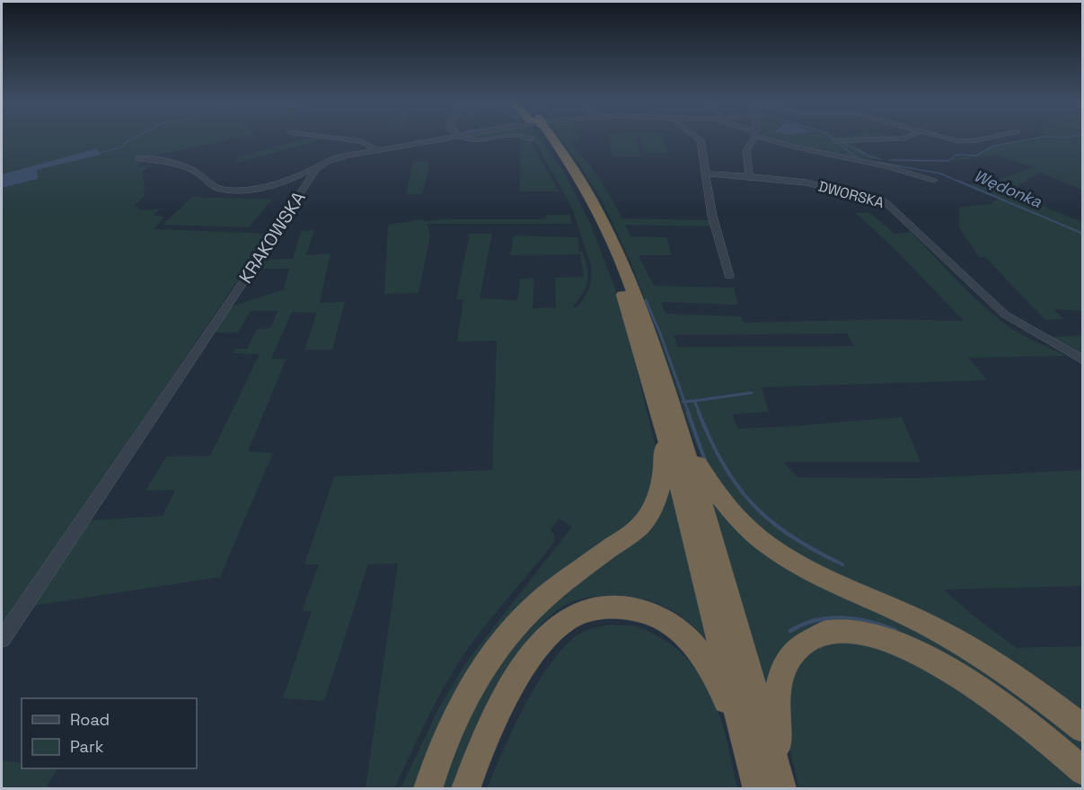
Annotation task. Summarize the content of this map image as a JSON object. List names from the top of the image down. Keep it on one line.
{"streets":{"street":["DWORSKA","KRAKOWSKA"]},"water":["Wędonka"],"legend":["Road","Park"]}
